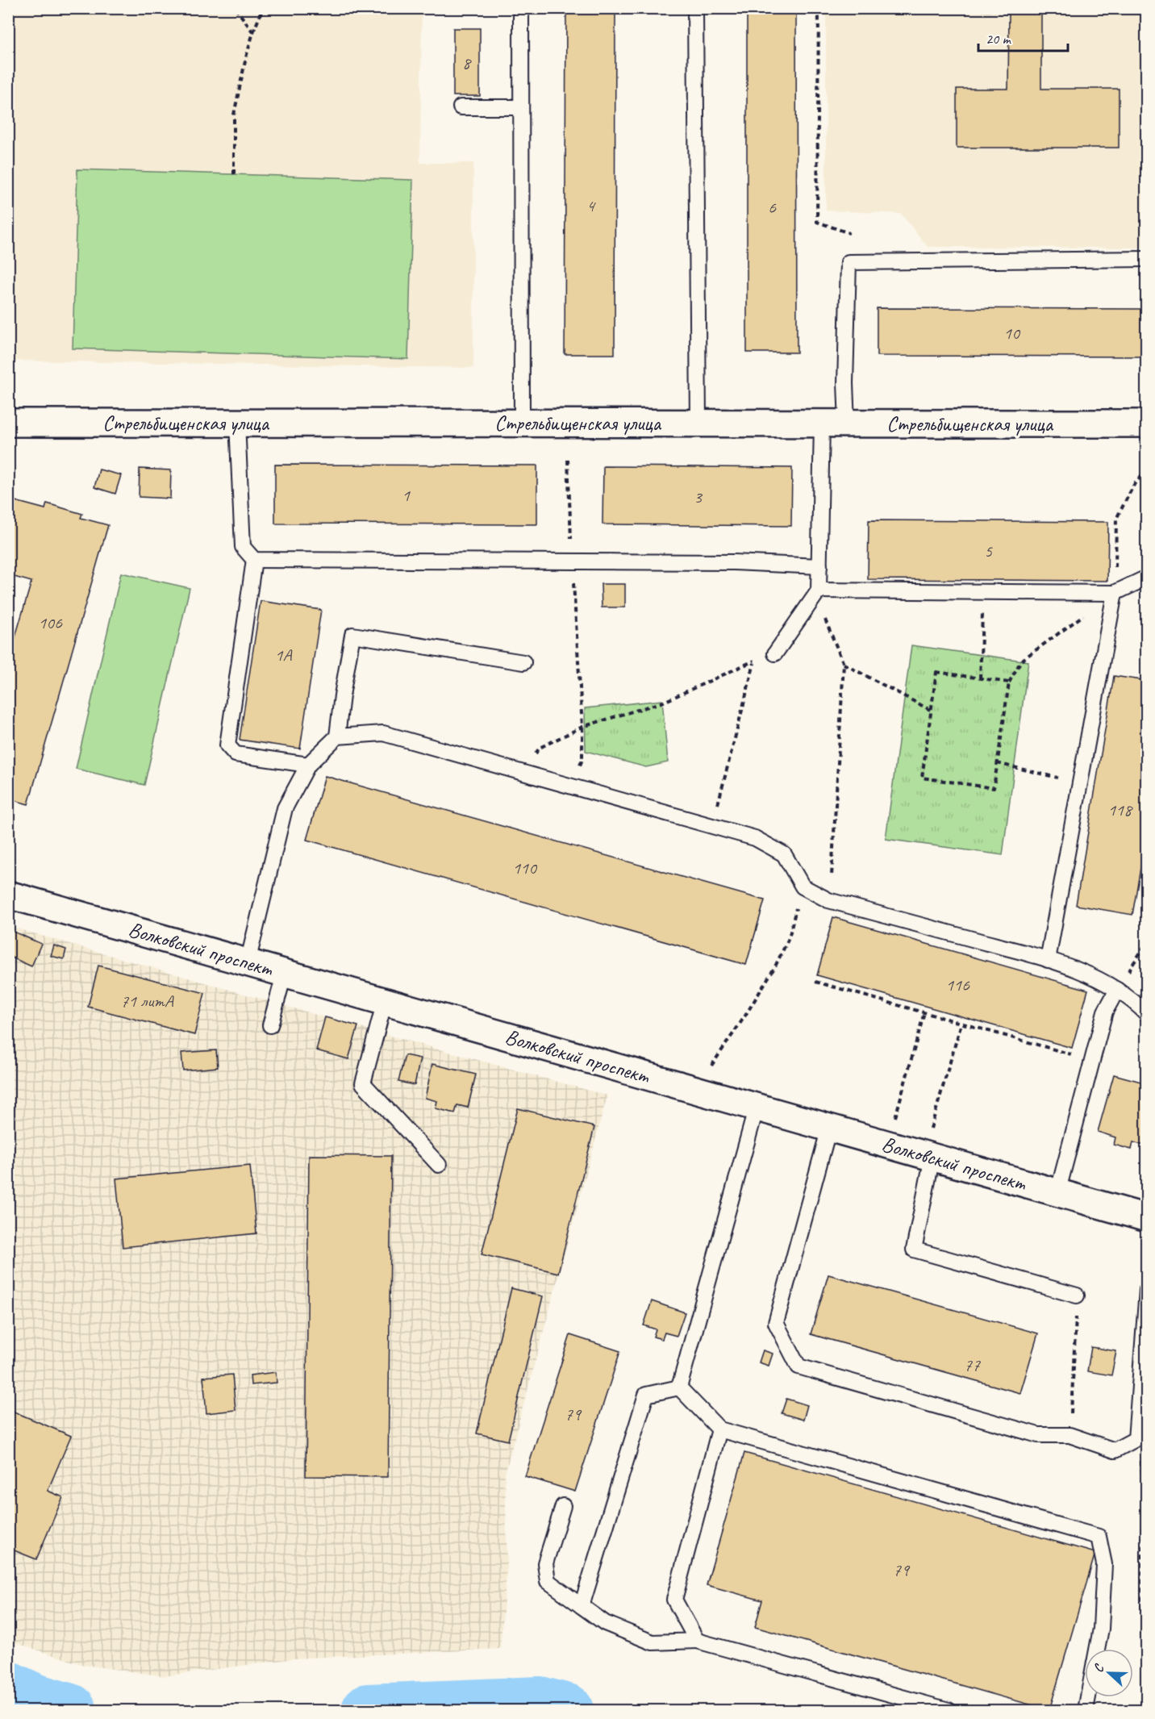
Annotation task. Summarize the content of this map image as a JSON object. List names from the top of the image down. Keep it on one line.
{"streets":{"street":["Стрельбищенская улица","Волковский проспект"]},"house_numbers":["8","4","6","10","1","3","5","106","1А","118","110","116","71 литА","77","79","79"],"scale_bar":"20 m","north":"left"}
